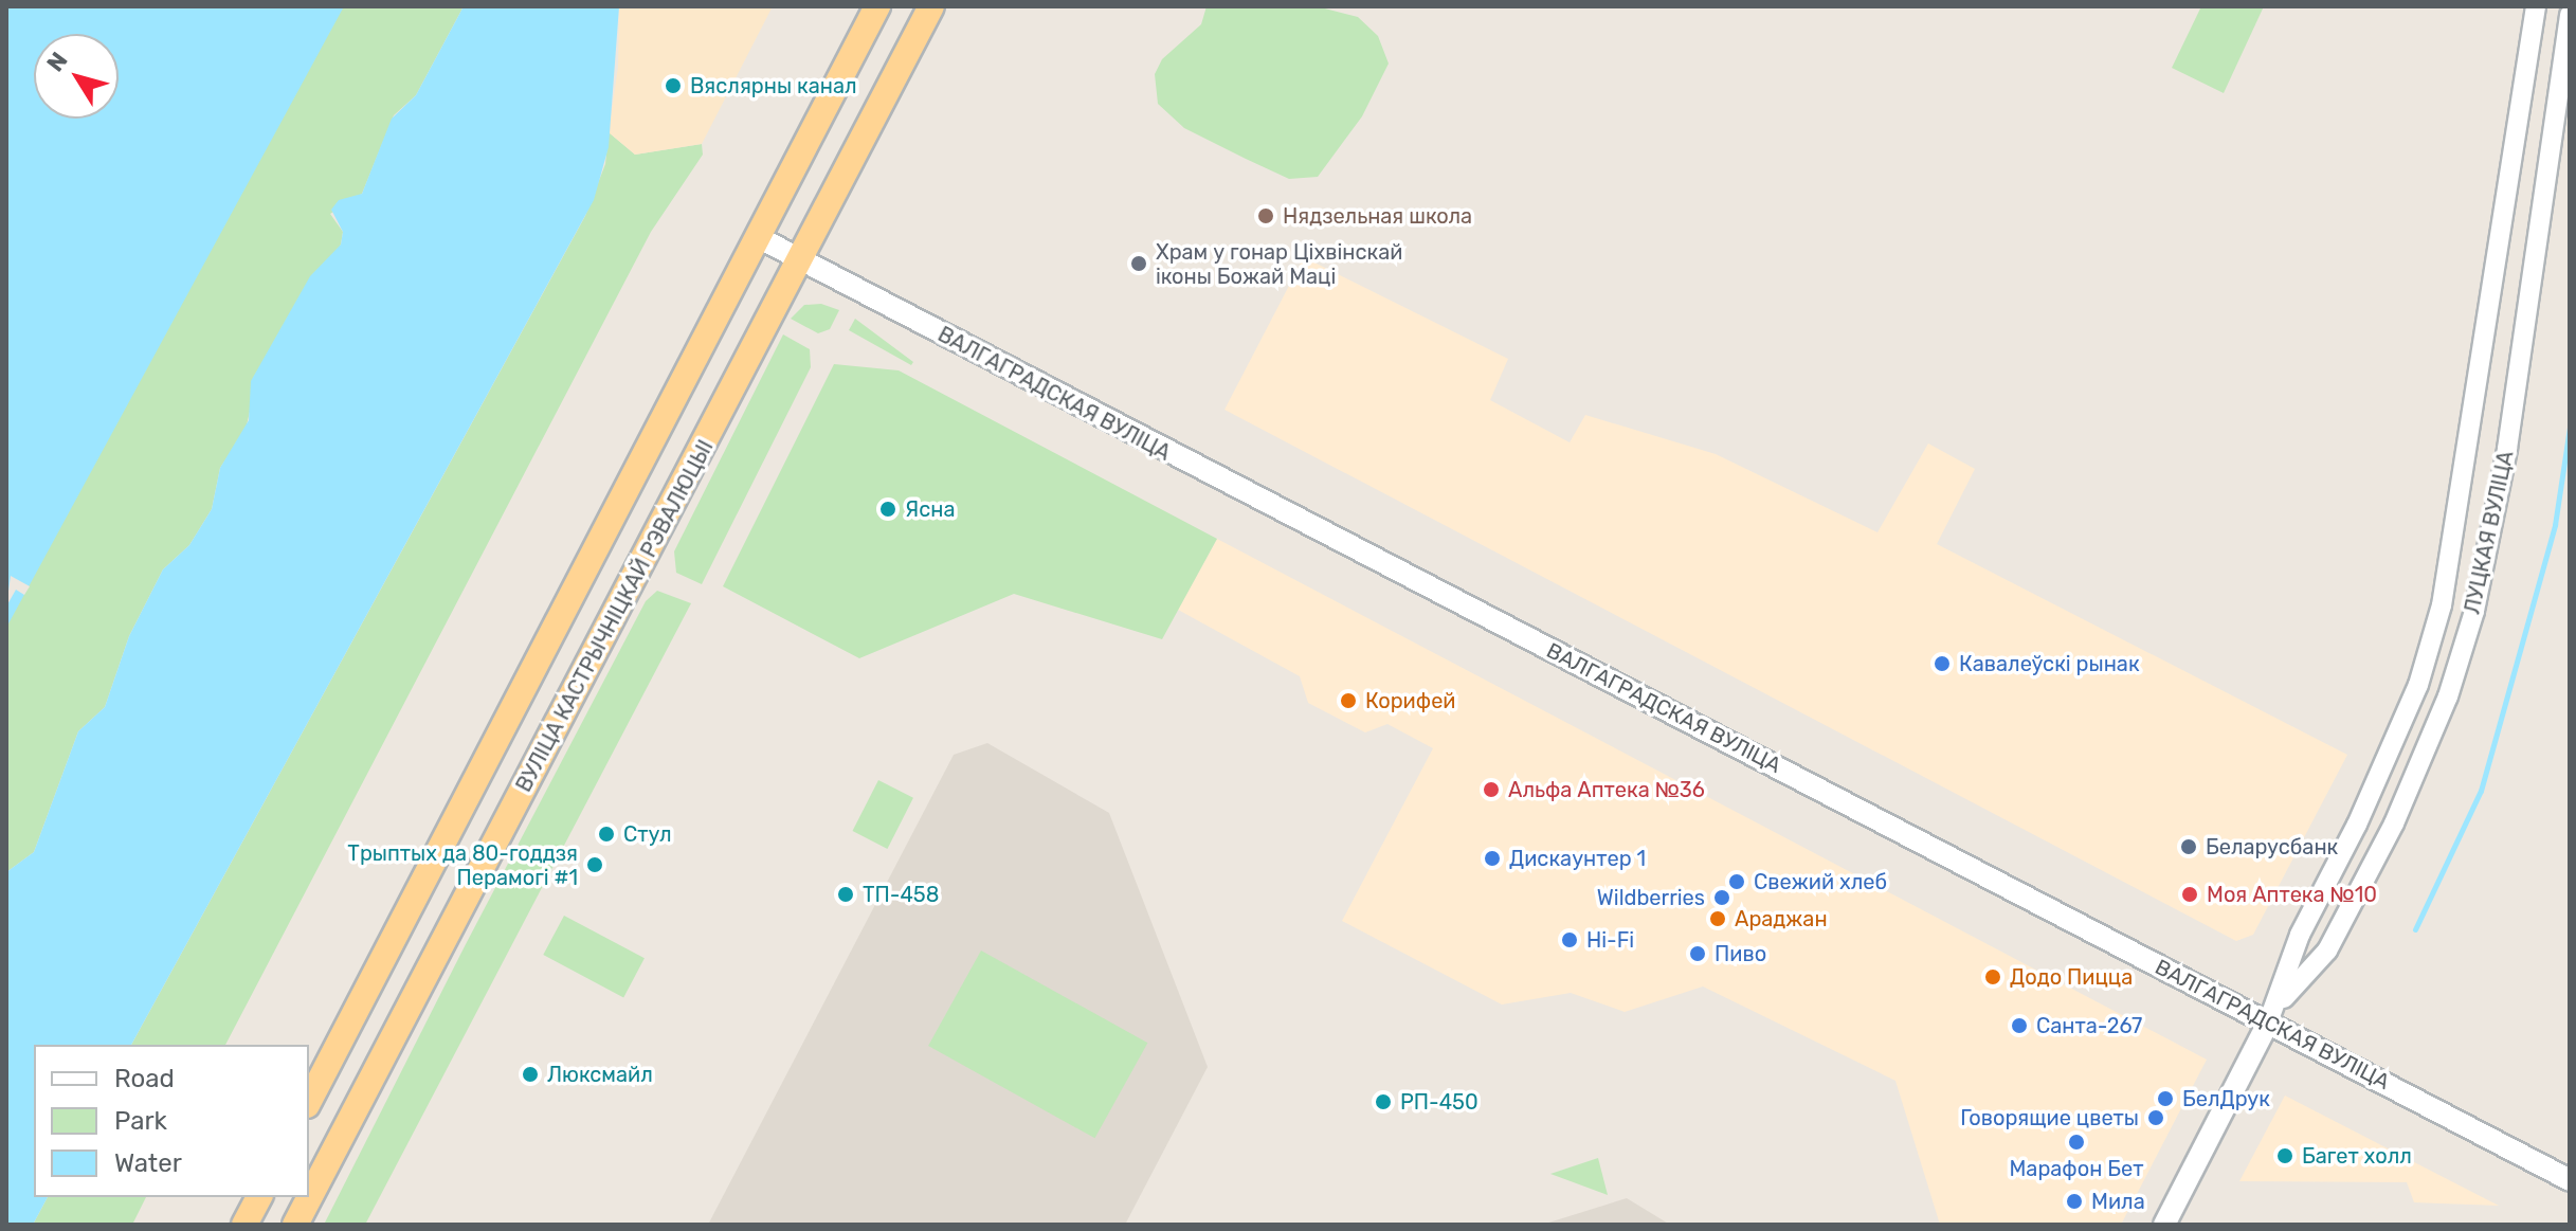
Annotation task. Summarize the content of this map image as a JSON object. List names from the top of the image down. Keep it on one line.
{"streets":{"highway":["ВУЛІЦА КАСТРЫЧНІЦКАЙ РЭВАЛЮЦЫІ"],"main road":["ВАЛГАГРАДСКАЯ ВУЛІЦА","ЛУЦКАЯ ВУЛІЦА"]},"crossings":[["ВАЛГАГРАДСКАЯ ВУЛІЦА","ЛУЦКАЯ ВУЛІЦА"],["ВАЛГАГРАДСКАЯ ВУЛІЦА","ВУЛІЦА КАСТРЫЧНІЦКАЙ РЭВАЛЮЦЫІ"]],"places":["Вяслярны канал","Нядзельная школа","Храм у гонар Ціхвінскай іконы Божай Маці","Ясна","Кавалеўскі рынак","Корифей","Альфа Аптека №36","Стул","Беларусбанк","Дискаунтер 1","Трыптых да 80-годдзя Перамогі #1","Свежий хлеб","ТП-458","Моя Аптека №10","Wildberries","Араджан","Hi-Fi","Пиво","Додо Пицца","Санта-267","Люксмайл","БелДрук","РП-450","Говорящие цветы","Марафон Бет","Багет холл","Мила"],"legend":["Road","Park","Water"],"north":"top left"}
